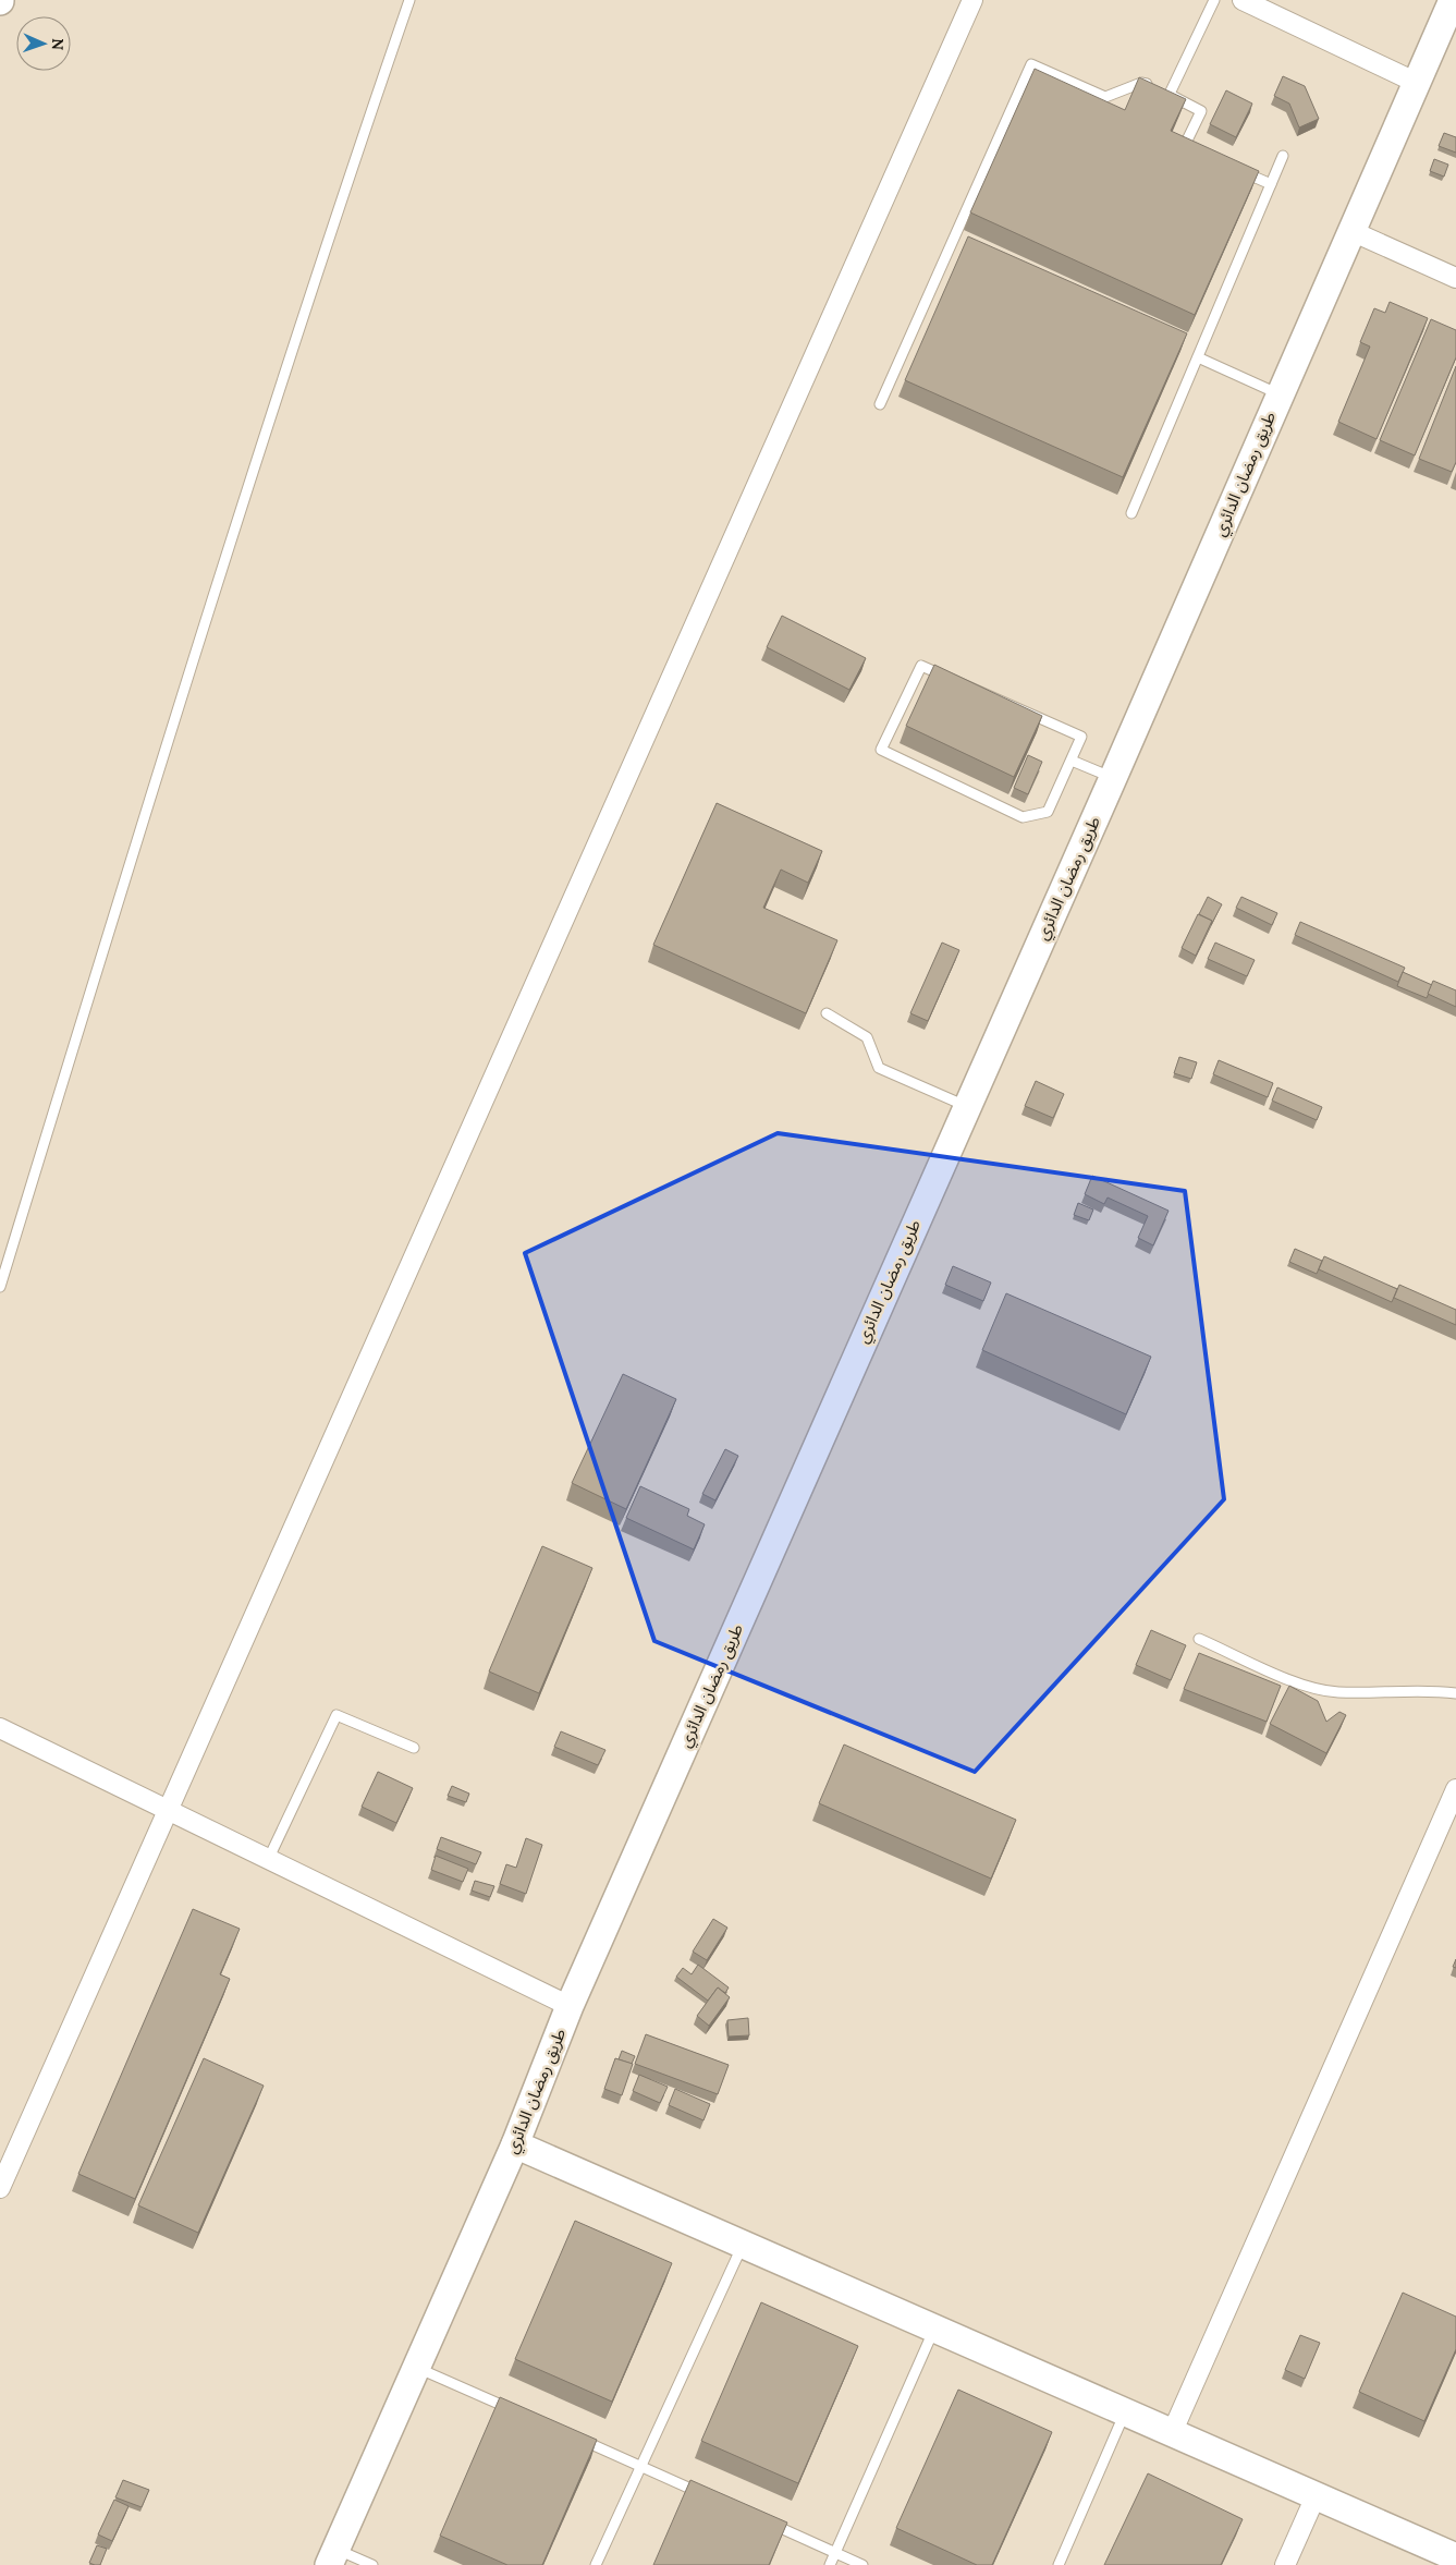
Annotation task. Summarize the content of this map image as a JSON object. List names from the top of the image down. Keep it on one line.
{"streets":{"street":["طريق رمضان الدائري"]},"north":"right"}
